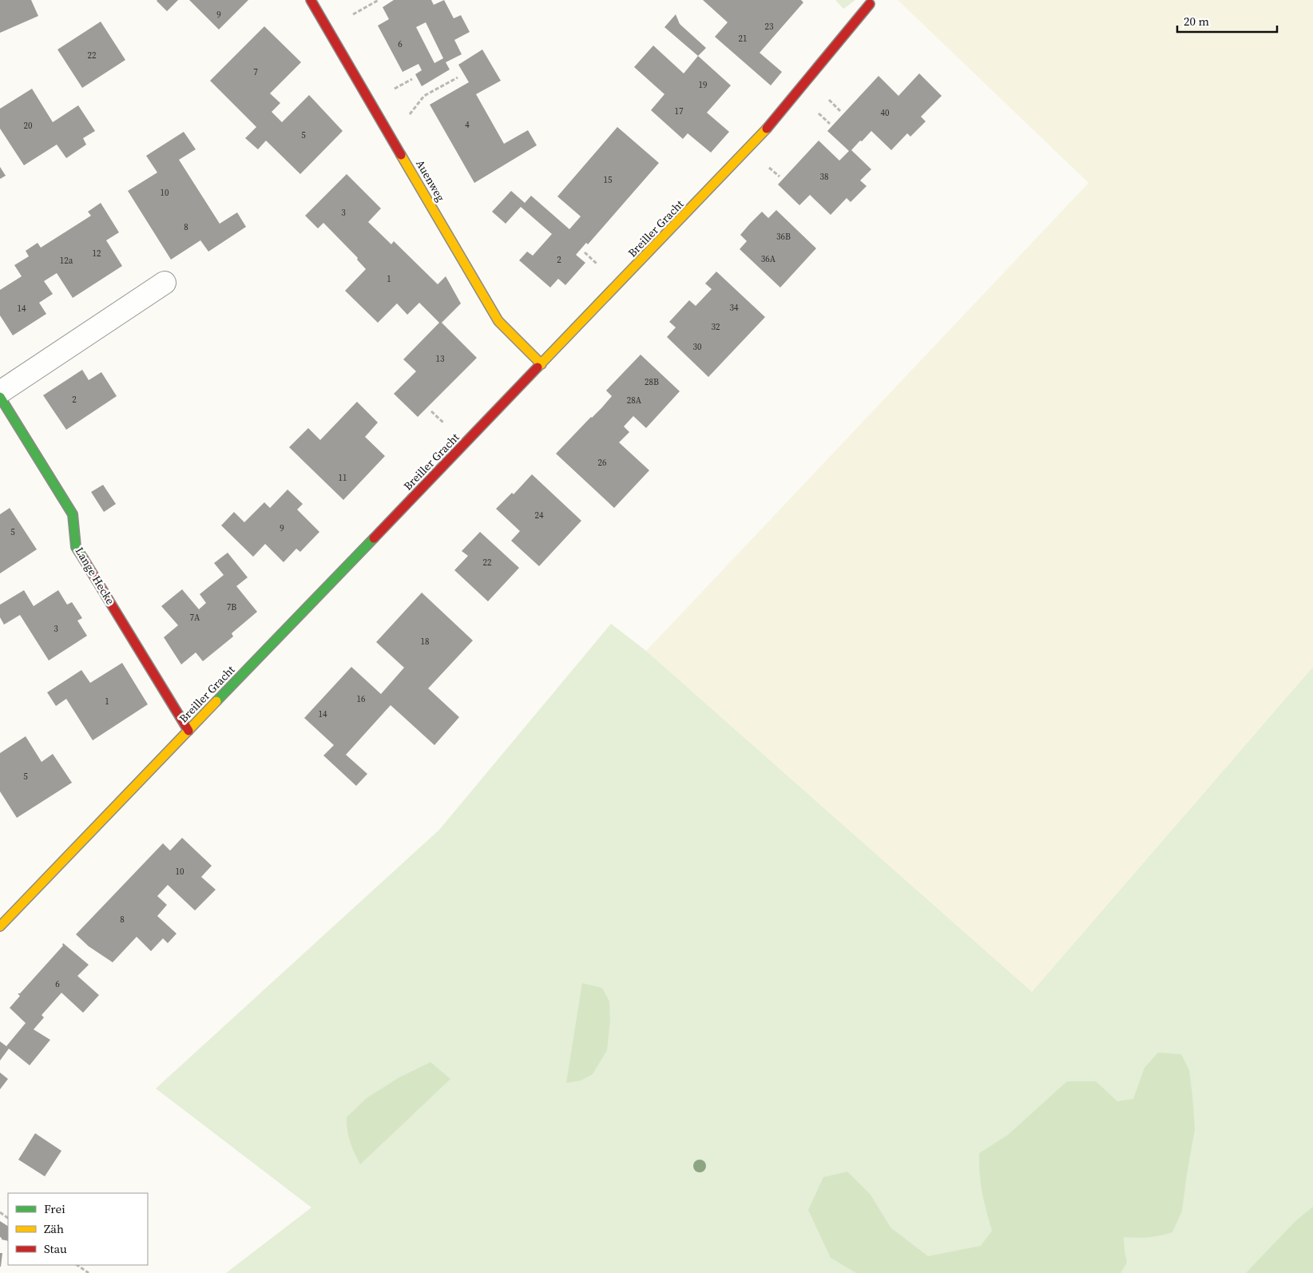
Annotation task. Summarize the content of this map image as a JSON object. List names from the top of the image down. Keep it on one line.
{"streets":{"street":["Auenweg","Breiller Gracht","Lange Hecke"]},"crossings":[["Auenweg","Breiller Gracht"],["Breiller Gracht","Lange Hecke"]],"house_numbers":["9","23","21","6","22","7","19","17","40","4","20","5","38","15","10","3","8","36B","12","36A","2","12a","1","34","14","32","30","13","28B","2","28A","26","11","24","9","5","22","7B","7A","3","18","16","1","14","5","10","8","6"],"legend":["Frei","Zäh","Stau"],"scale_bar":"20 m"}
